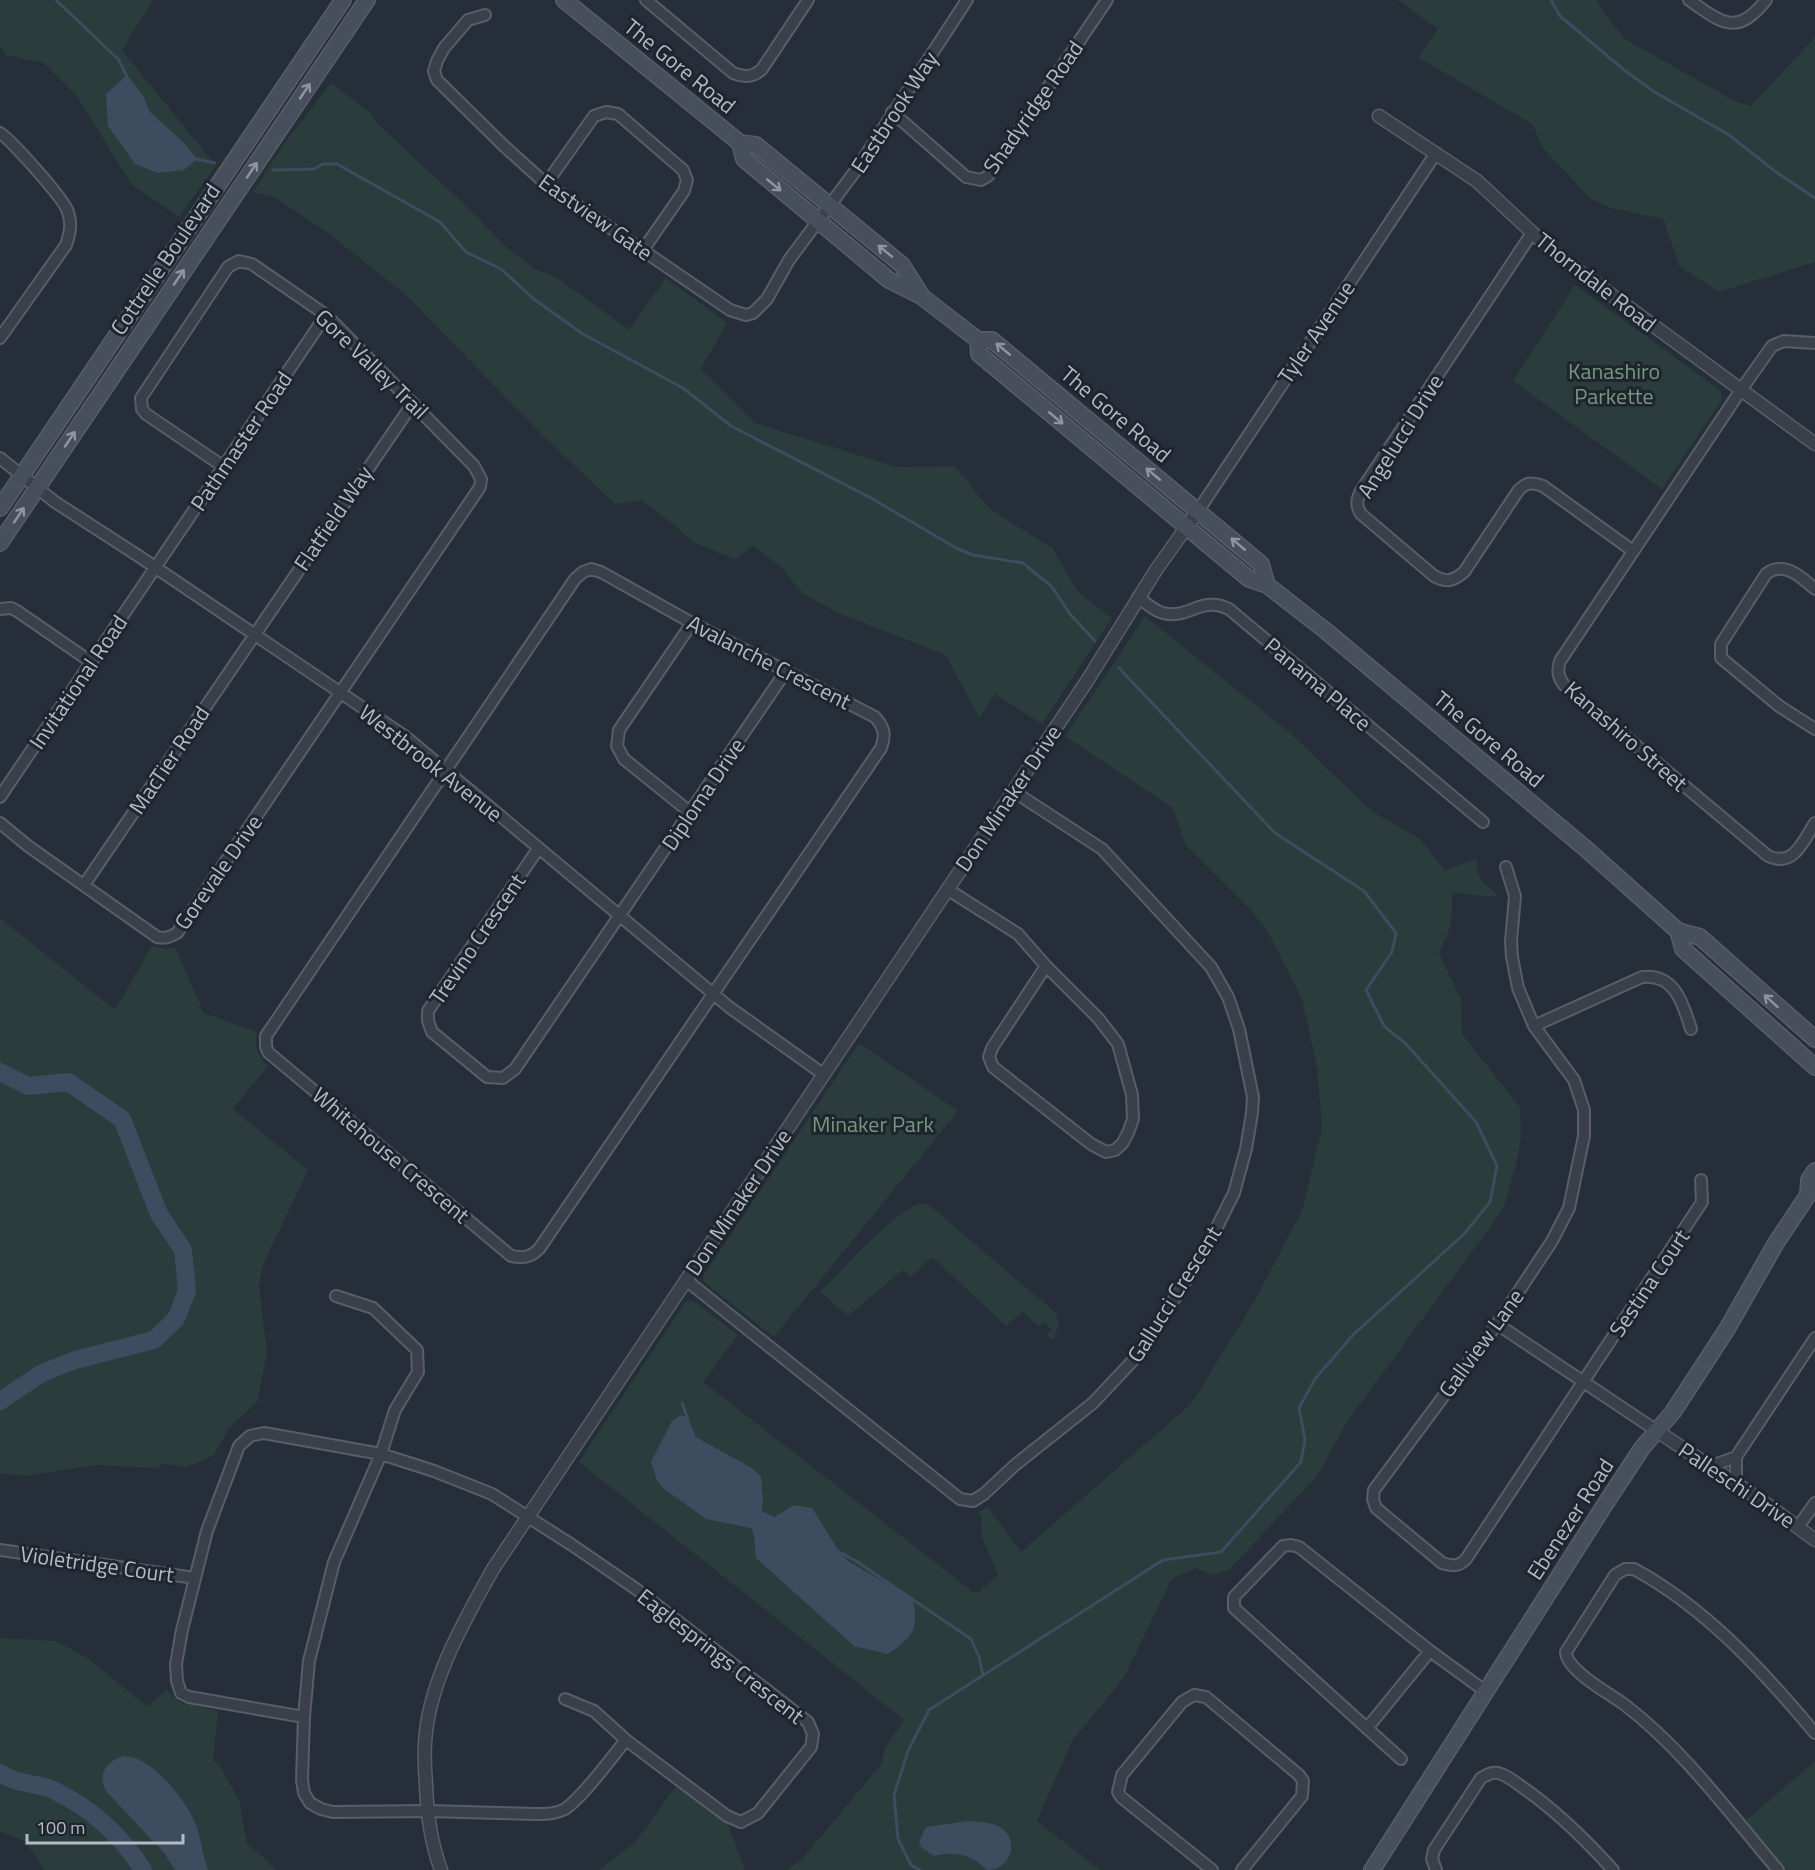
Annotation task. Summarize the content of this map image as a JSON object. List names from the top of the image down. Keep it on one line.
{"streets":{"main road":["The Gore Road","Cottrelle Boulevard","Ebenezer Road"],"street":["Shadyridge Road","Eastbrook Way","Eastview Gate","Thorndale Road","Tyler Avenue","Gore Valley Trail","Angelucci Drive","Pathmaster Road","Flatfield Way","Avalanche Crescent","Invitational Road","Panama Place","Kanashiro Street","MacTier Road","Westbrook Avenue","Diploma Drive","Don Minaker Drive","Gorevale Drive","Trevino Crescent","Whitehouse Crescent","Sestina Court","Gallucci Crescent","Gallview Lane","Palleschi Drive","Violetridge Court","Eaglesprings Crescent"]},"crossings":[["The Gore Road","Eastbrook Way"],["The Gore Road","Eastview Gate"],["The Gore Road","Tyler Avenue"],["The Gore Road","Don Minaker Drive"],["Shadyridge Road","Eastbrook Way"],["Eastbrook Way","Eastview Gate"],["Cottrelle Boulevard","Westbrook Avenue"],["Thorndale Road","Tyler Avenue"],["Thorndale Road","Angelucci Drive"],["Thorndale Road","Kanashiro Street"],["Tyler Avenue","Don Minaker Drive"],["Gore Valley Trail","Pathmaster Road"],["Gore Valley Trail","Flatfield Way"],["Gore Valley Trail","Westbrook Avenue"],["Gore Valley Trail","Gorevale Drive"],["Angelucci Drive","Kanashiro Street"],["Pathmaster Road","Invitational Road"],["Pathmaster Road","Westbrook Avenue"],["Flatfield Way","MacTier Road"],["Flatfield Way","Westbrook Avenue"],["Avalanche Crescent","Westbrook Avenue"],["Avalanche Crescent","Diploma Drive"],["Avalanche Crescent","Whitehouse Crescent"],["Invitational Road","Westbrook Avenue"],["Panama Place","Don Minaker Drive"],["MacTier Road","Westbrook Avenue"],["MacTier Road","Gorevale Drive"],["Westbrook Avenue","Diploma Drive"],["Westbrook Avenue","Don Minaker Drive"],["Westbrook Avenue","Gorevale Drive"],["Westbrook Avenue","Trevino Crescent"],["Westbrook Avenue","Whitehouse Crescent"],["Diploma Drive","Trevino Crescent"],["Don Minaker Drive","Gallucci Crescent"],["Don Minaker Drive","Eaglesprings Crescent"],["Sestina Court","Gallview Lane"],["Palleschi Drive","Ebenezer Road"]],"parks":["Kanashiro Parkette","Minaker Park"],"scale_bar":"100 m"}
